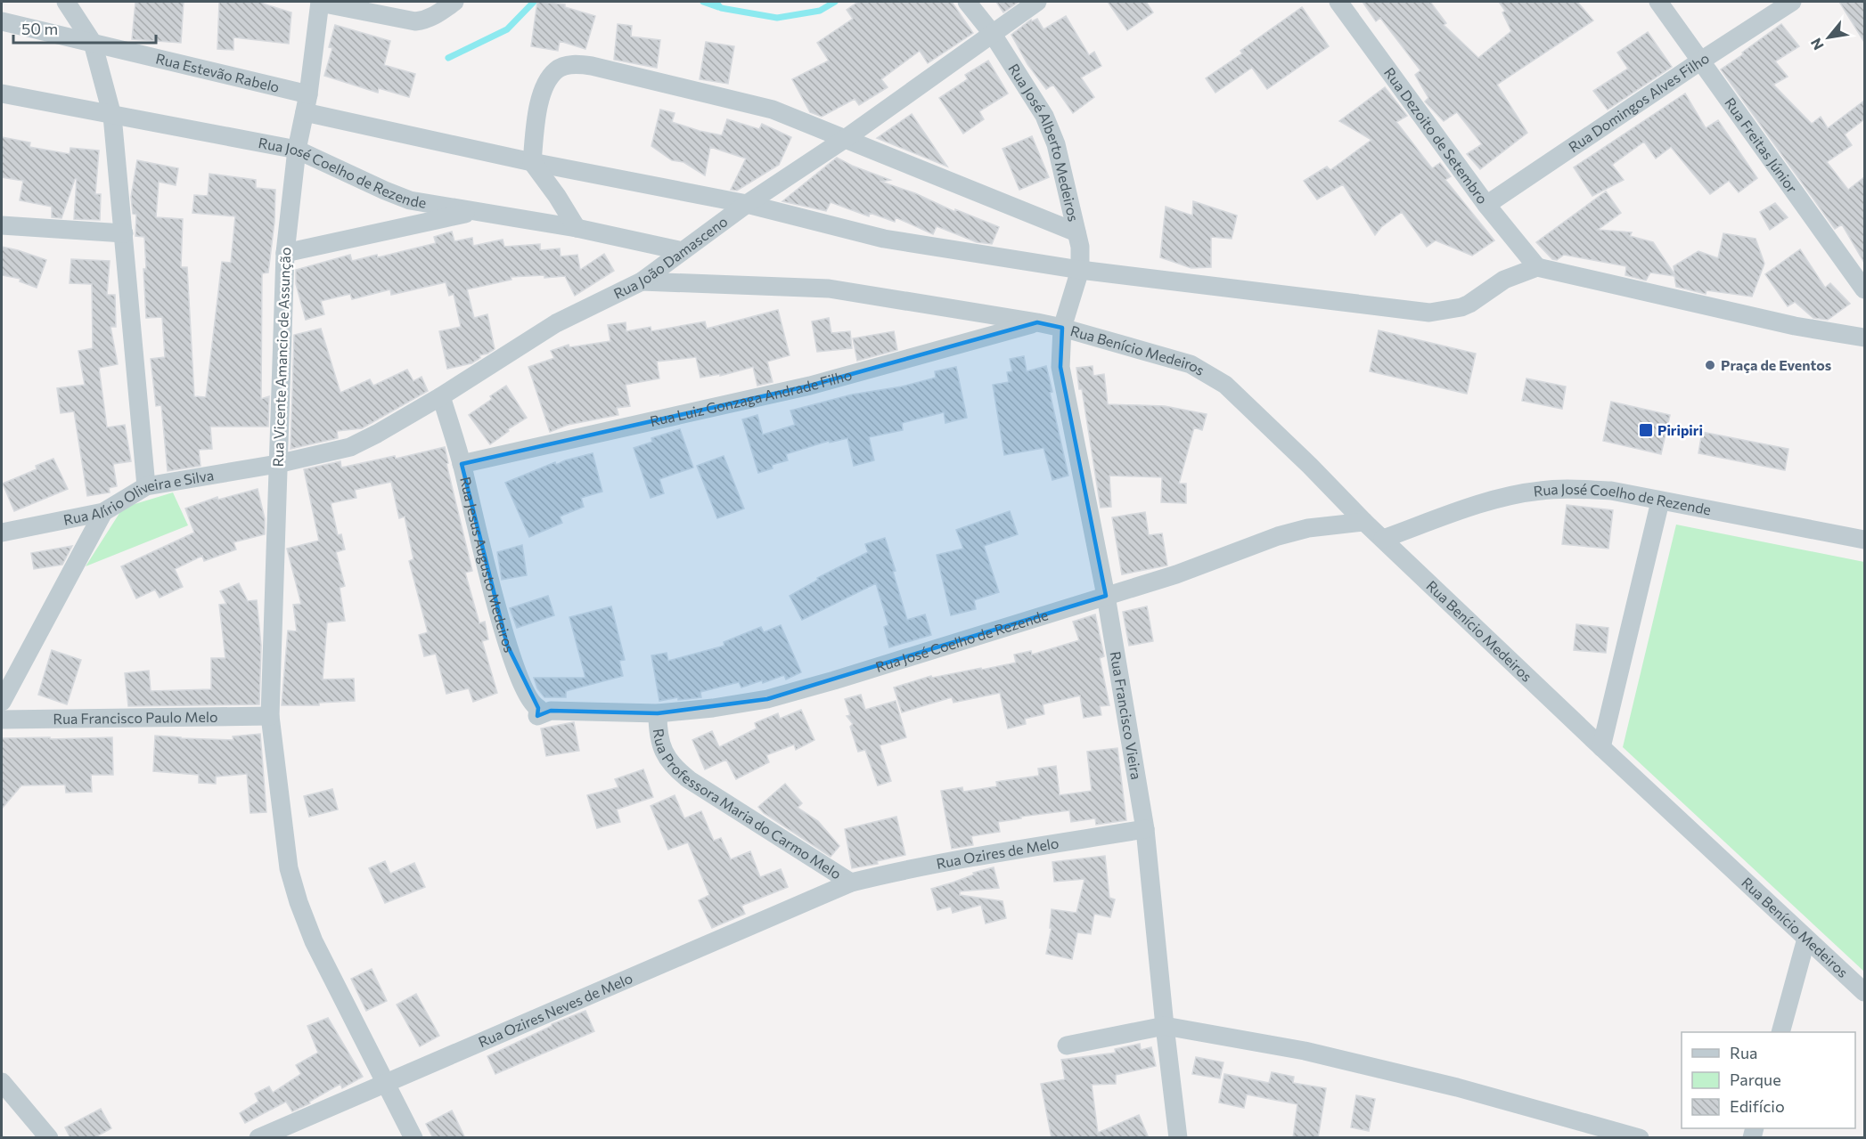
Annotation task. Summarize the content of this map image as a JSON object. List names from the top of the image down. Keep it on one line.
{"streets":{"street":["Rua Estevão Rabelo","Rua Domingos Alves Filho","Rua Dezoito de Setembro","Rua José Alberto Medeiros","Rua Freitas Júnior","Rua José Coelho de Rezende","Rua João Damasceno","Rua Benício Medeiros","Rua Vicente Amancio de Assunção","Rua Luiz Gonzaga Andrade Filho","Rua Alírio Oliveira e Silva","Rua Jesus Augusto Medeiros","Rua Francisco Vieira","Rua Francisco Paulo Melo","Rua Professora Maria do Carmo Melo","Rua Ozires de Melo","Rua Ozires Neves de Melo"]},"crossings":[["Rua Estevão Rabelo","Rua Dezoito de Setembro"],["Rua Estevão Rabelo","Rua José Alberto Medeiros"],["Rua Estevão Rabelo","Rua João Damasceno"],["Rua Estevão Rabelo","Rua Vicente Amancio de Assunção"],["Rua Domingos Alves Filho","Rua Dezoito de Setembro"],["Rua Domingos Alves Filho","Rua Freitas Júnior"],["Rua José Alberto Medeiros","Rua João Damasceno"],["Rua José Alberto Medeiros","Rua Francisco Vieira"],["Rua José Coelho de Rezende","Rua João Damasceno"],["Rua José Coelho de Rezende","Rua Benício Medeiros"],["Rua José Coelho de Rezende","Rua Vicente Amancio de Assunção"],["Rua José Coelho de Rezende","Rua Jesus Augusto Medeiros"],["Rua José Coelho de Rezende","Rua Francisco Vieira"],["Rua José Coelho de Rezende","Rua Professora Maria do Carmo Melo"],["Rua João Damasceno","Rua Benício Medeiros"],["Rua João Damasceno","Rua Vicente Amancio de Assunção"],["Rua João Damasceno","Rua Alírio Oliveira e Silva"],["Rua João Damasceno","Rua Jesus Augusto Medeiros"],["Rua Benício Medeiros","Rua Luiz Gonzaga Andrade Filho"],["Rua Benício Medeiros","Rua Francisco Vieira"],["Rua Vicente Amancio de Assunção","Rua Alírio Oliveira e Silva"],["Rua Vicente Amancio de Assunção","Rua Francisco Paulo Melo"],["Rua Vicente Amancio de Assunção","Rua Ozires Neves de Melo"],["Rua Luiz Gonzaga Andrade Filho","Rua Jesus Augusto Medeiros"],["Rua Francisco Vieira","Rua Ozires de Melo"],["Rua Professora Maria do Carmo Melo","Rua Ozires de Melo"],["Rua Professora Maria do Carmo Melo","Rua Ozires Neves de Melo"],["Rua Ozires de Melo","Rua Ozires Neves de Melo"]],"places":{"other":["Praça de Eventos"],"transit":["Piripiri"]},"legend":["Rua","Parque","Edifício"],"scale_bar":"50 m","north":"bottom left"}
